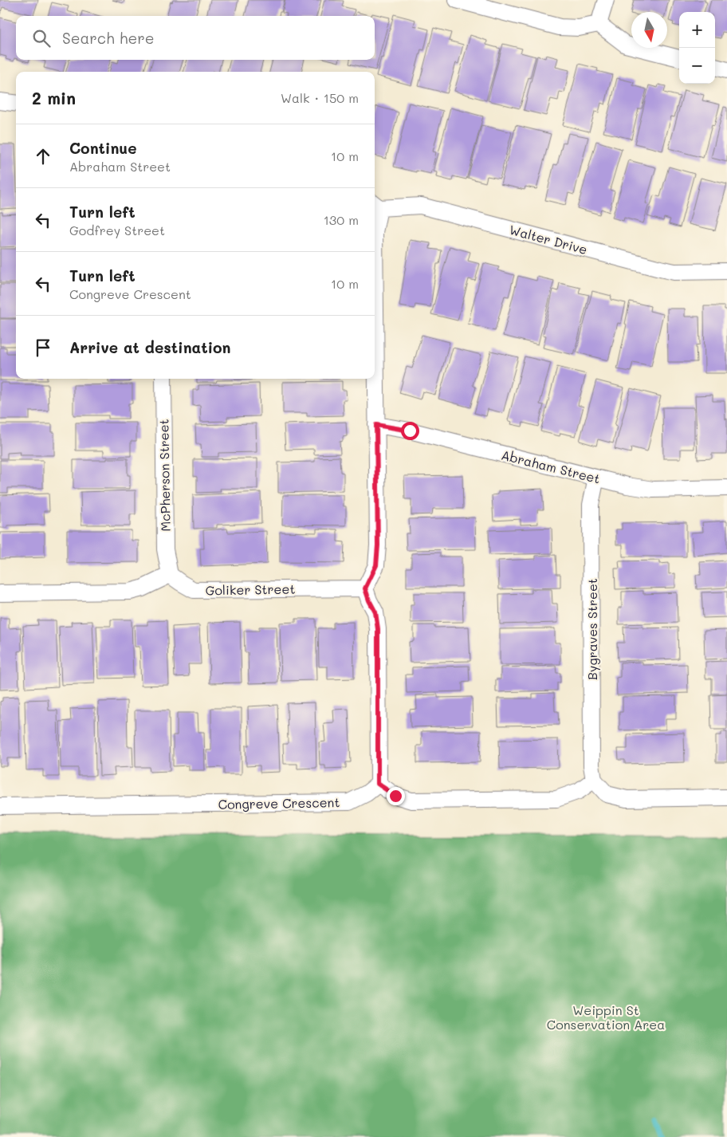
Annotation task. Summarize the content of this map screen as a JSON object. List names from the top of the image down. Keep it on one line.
{"streets":{"street":["Walter Drive","Abraham Street","McPherson Street","Goliker Street","Bygraves Street","Congreve Crescent"]},"crossings":[["Abraham Street","Bygraves Street"],["McPherson Street","Goliker Street"]],"parks":["Weippin St Conservation Area"],"north":"bottom","page":{"map_buttons":["+","−"],"search":"Search here","heading":["2 min","Walk · 150 m"],"list":[["Continue","Abraham Street","10 m"],["Turn left","Godfrey Street","130 m"],["Turn left","Congreve Crescent","10 m"],"Arrive at destination"]}}
